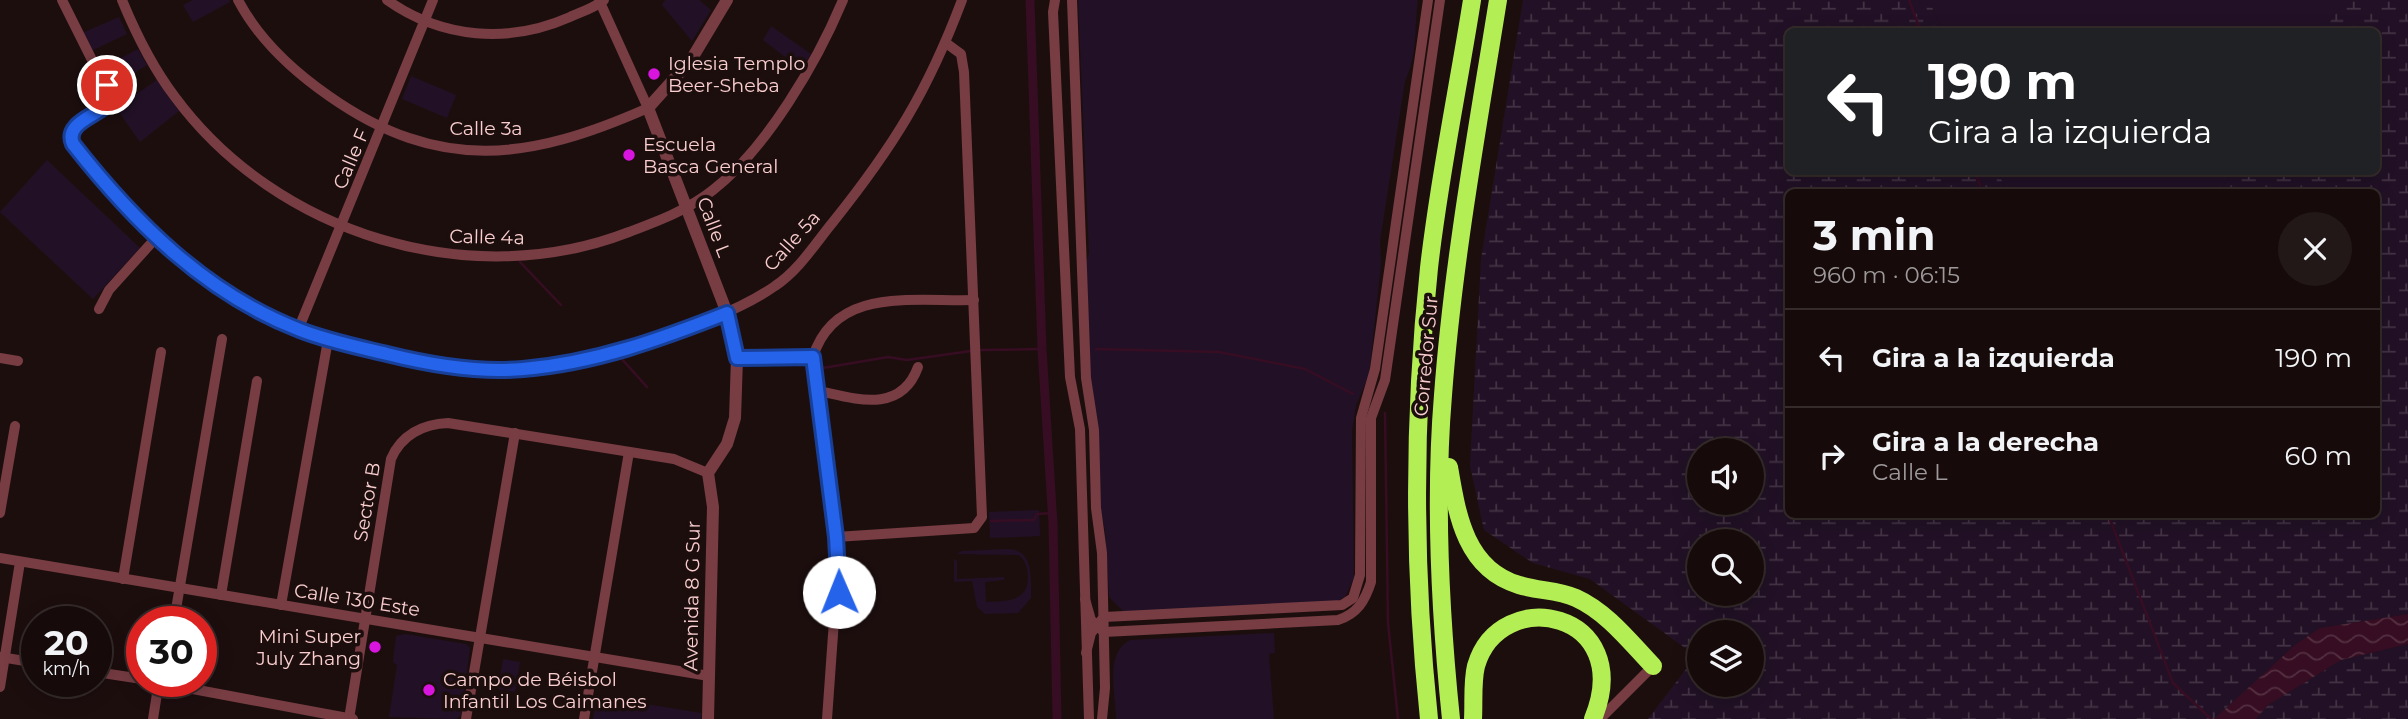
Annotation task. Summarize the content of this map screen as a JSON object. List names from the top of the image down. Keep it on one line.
{"streets":{"highway":["Corredor Sur"],"street":["Calle 3a","Calle F","Calle L","Calle 4a","Calle 5a","Sector B","Avenida 8 G Sur","Calle 130 Este"]},"crossings":[["Calle 3a","Calle F"],["Calle 3a","Calle L"],["Calle F","Calle 4a"],["Calle F","Calle 5a"],["Calle L","Calle 4a"],["Calle L","Calle 5a"],["Calle L","Sector B"],["Calle L","Avenida 8 G Sur"],["Sector B","Avenida 8 G Sur"],["Sector B","Calle 130 Este"],["Avenida 8 G Sur","Calle 130 Este"]],"places":["Iglesia Templo Beer-Sheba","Escuela Basca General","Mini Super July Zhang","Campo de Béisbol Infantil Los Caimanes"],"page":{"turn":["190 m","Gira a la izquierda"],"heading":["3 min","960 m · 06:15"],"list":[{"name":"Gira a la izquierda","value":"190 m"},{"name":"Gira a la derecha","note":"Calle L","value":"60 m"}],"speed":"20 km/h","limit":"30"}}
